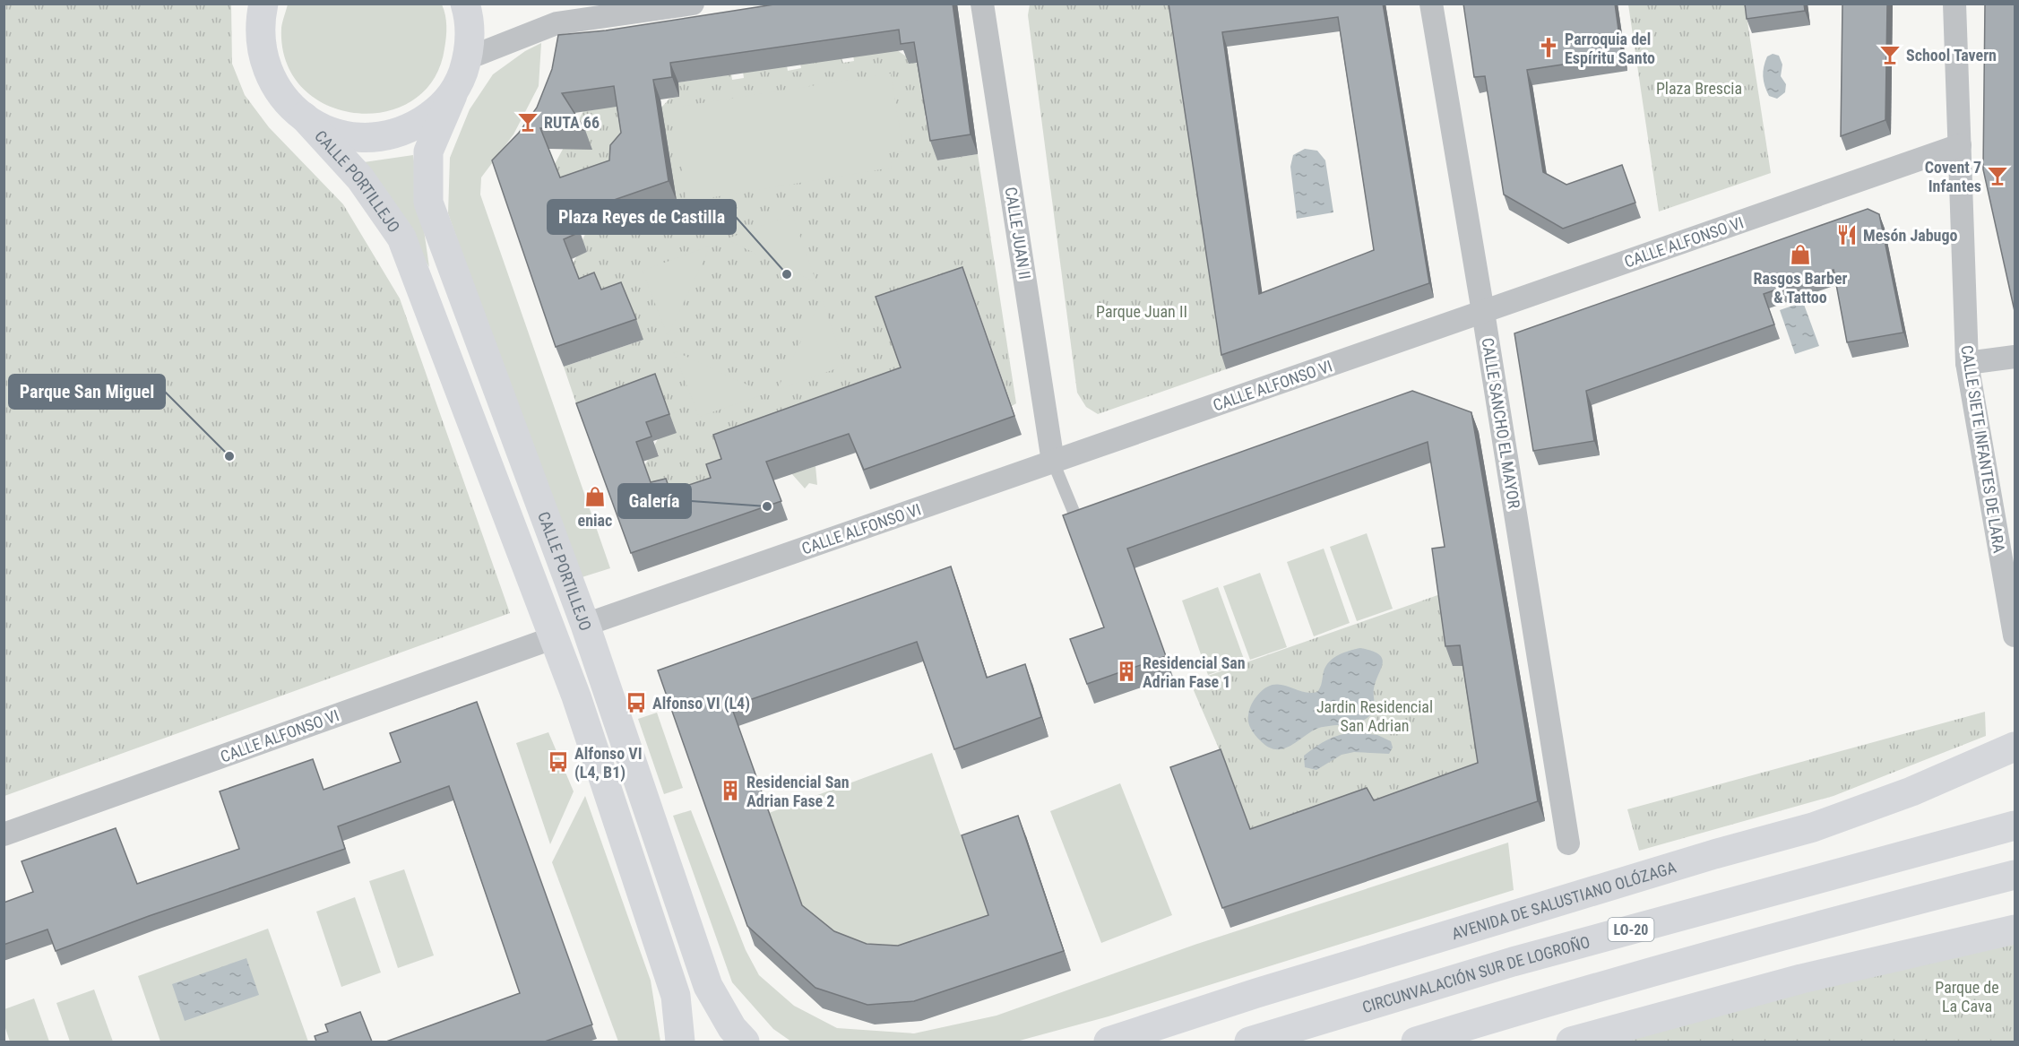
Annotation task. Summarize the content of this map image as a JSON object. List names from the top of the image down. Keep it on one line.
{"streets":{"main road":["CALLE PORTILLEJO","AVENIDA DE SALUSTIANO OLÓZAGA","LO-20","CIRCUNVALACIÓN SUR DE LOGROÑO"],"street":["CALLE JUAN II","CALLE ALFONSO VI","CALLE SANCHO EL MAYOR","CALLE SIETE INFANTES DE LARA"]},"crossings":[["CALLE PORTILLEJO","CALLE ALFONSO VI"],["CALLE JUAN II","CALLE ALFONSO VI"],["CALLE ALFONSO VI","CALLE SANCHO EL MAYOR"],["CALLE ALFONSO VI","CALLE SIETE INFANTES DE LARA"]],"parks":["Plaza Brescia","Parque Juan II","Jardin Residencial San Adrian","Parque de La Cava"],"places":{"church":["Parroquia del Espíritu Santo"],"bar":["School Tavern","RUTA 66","Covent 7 Infantes"],"restaurant":["Mesón Jabugo"],"shop":["Rasgos Barber & Tattoo","eniac"],"other":["Plaza Reyes de Castilla","Parque San Miguel","Galería"],"building":["Residencial San Adrian Fase 1","Residencial San Adrian Fase 2"],"bus stop":["Alfonso VI (L4)","Alfonso VI (L4, B1)"]}}
